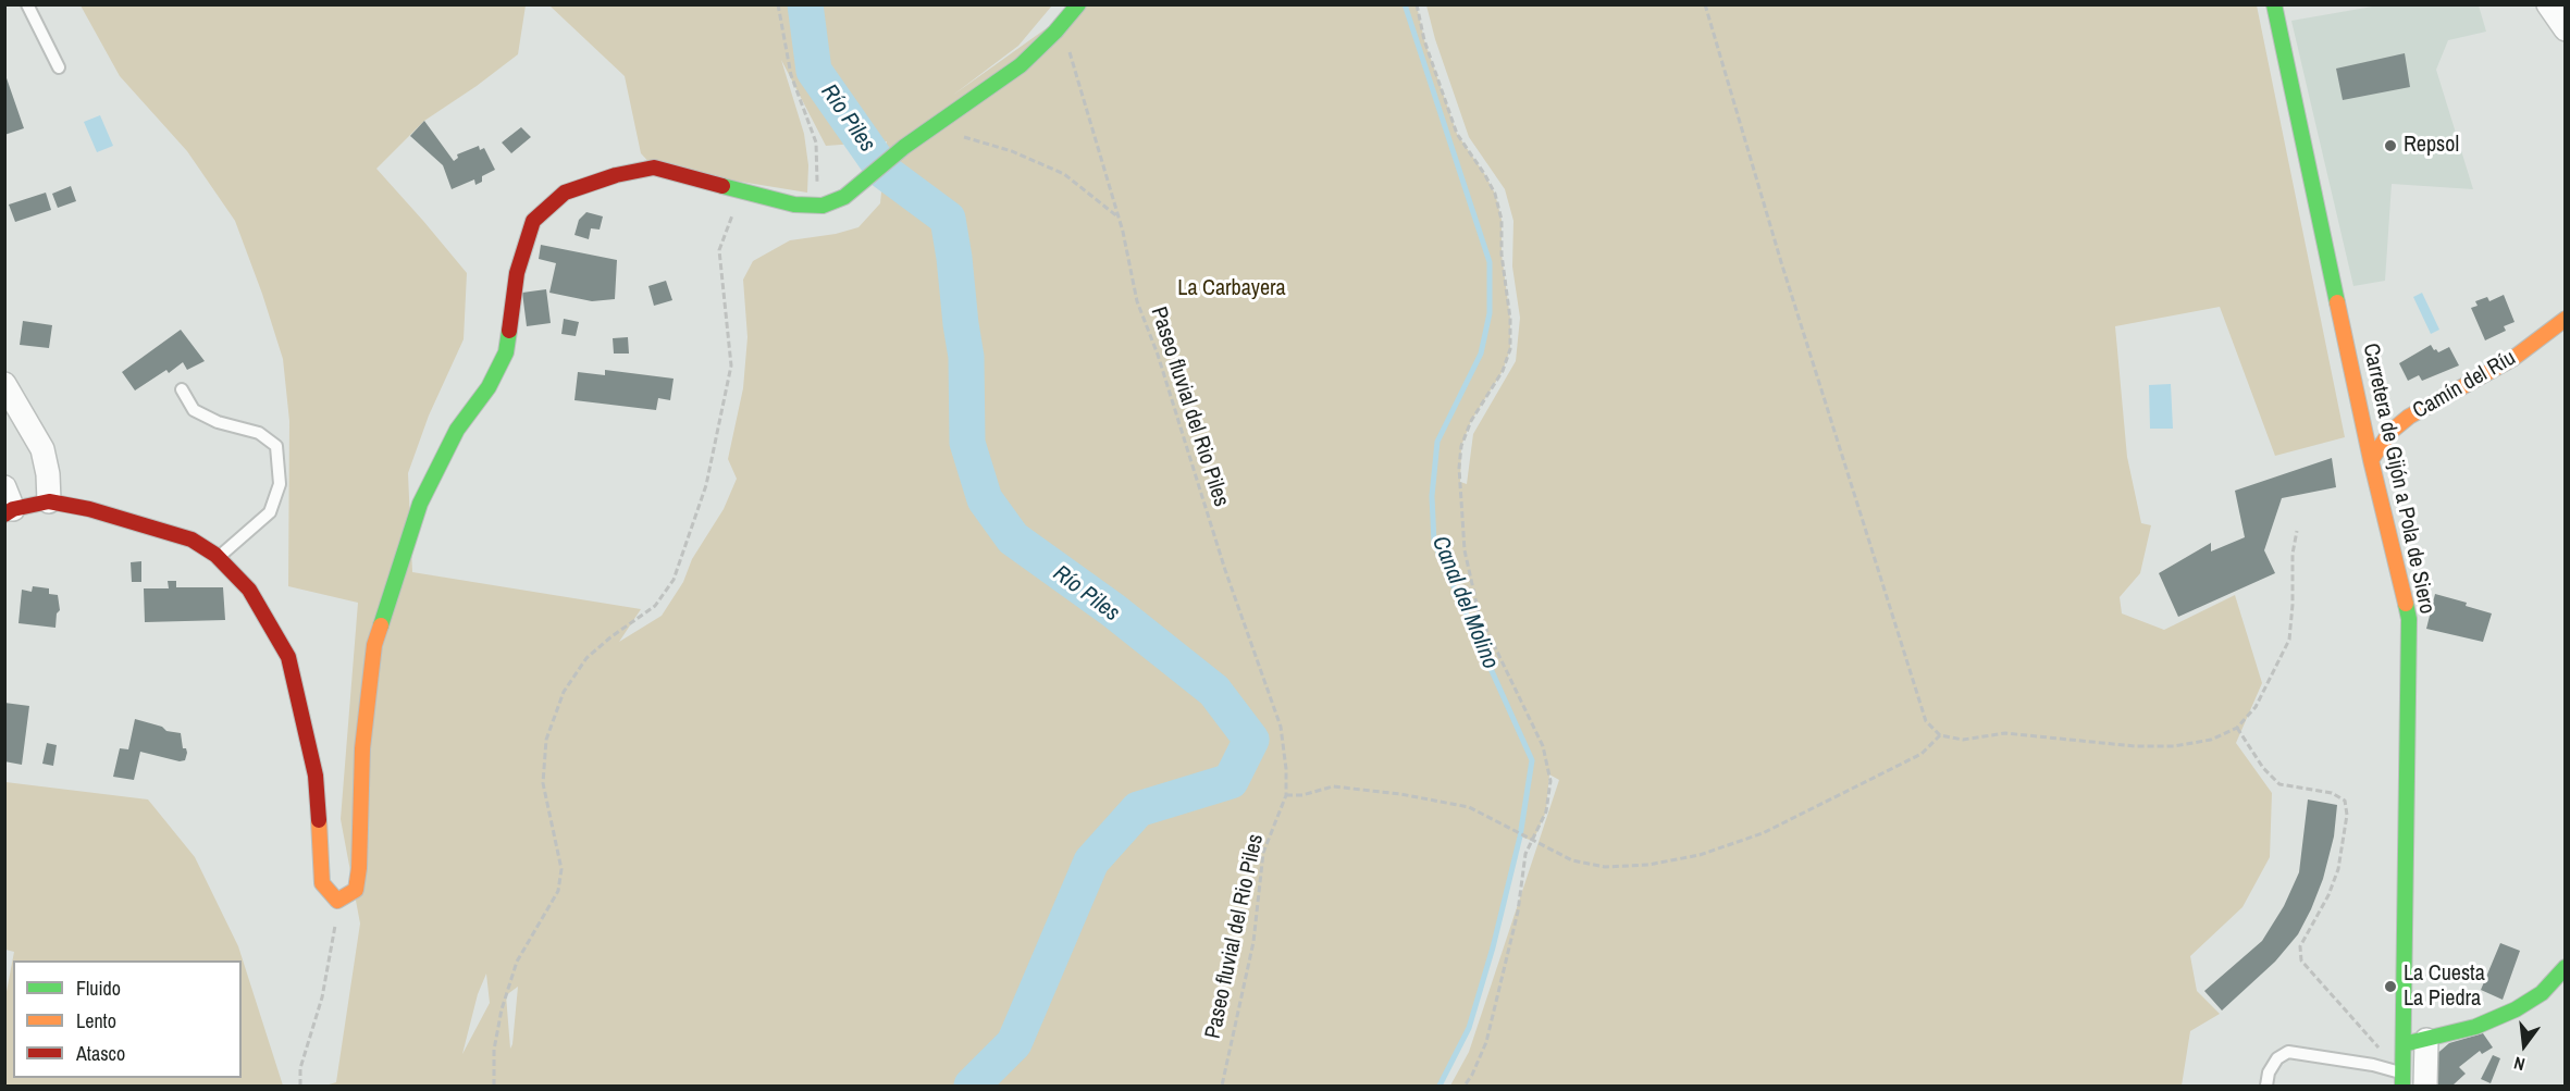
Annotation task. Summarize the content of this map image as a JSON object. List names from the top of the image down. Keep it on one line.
{"streets":{"street":["Camín del Ríu","Carretera de Gijón a Pola de Siero"],"path":["Paseo fluvial del Rio Piles"]},"crossings":[["Camín del Ríu","Carretera de Gijón a Pola de Siero"]],"water":["Río Piles","Canal del Molino"],"parks":["La Carbayera"],"places":["Repsol","La Cuesta La Piedra"],"legend":["Fluido","Lento","Atasco"],"north":"bottom"}
